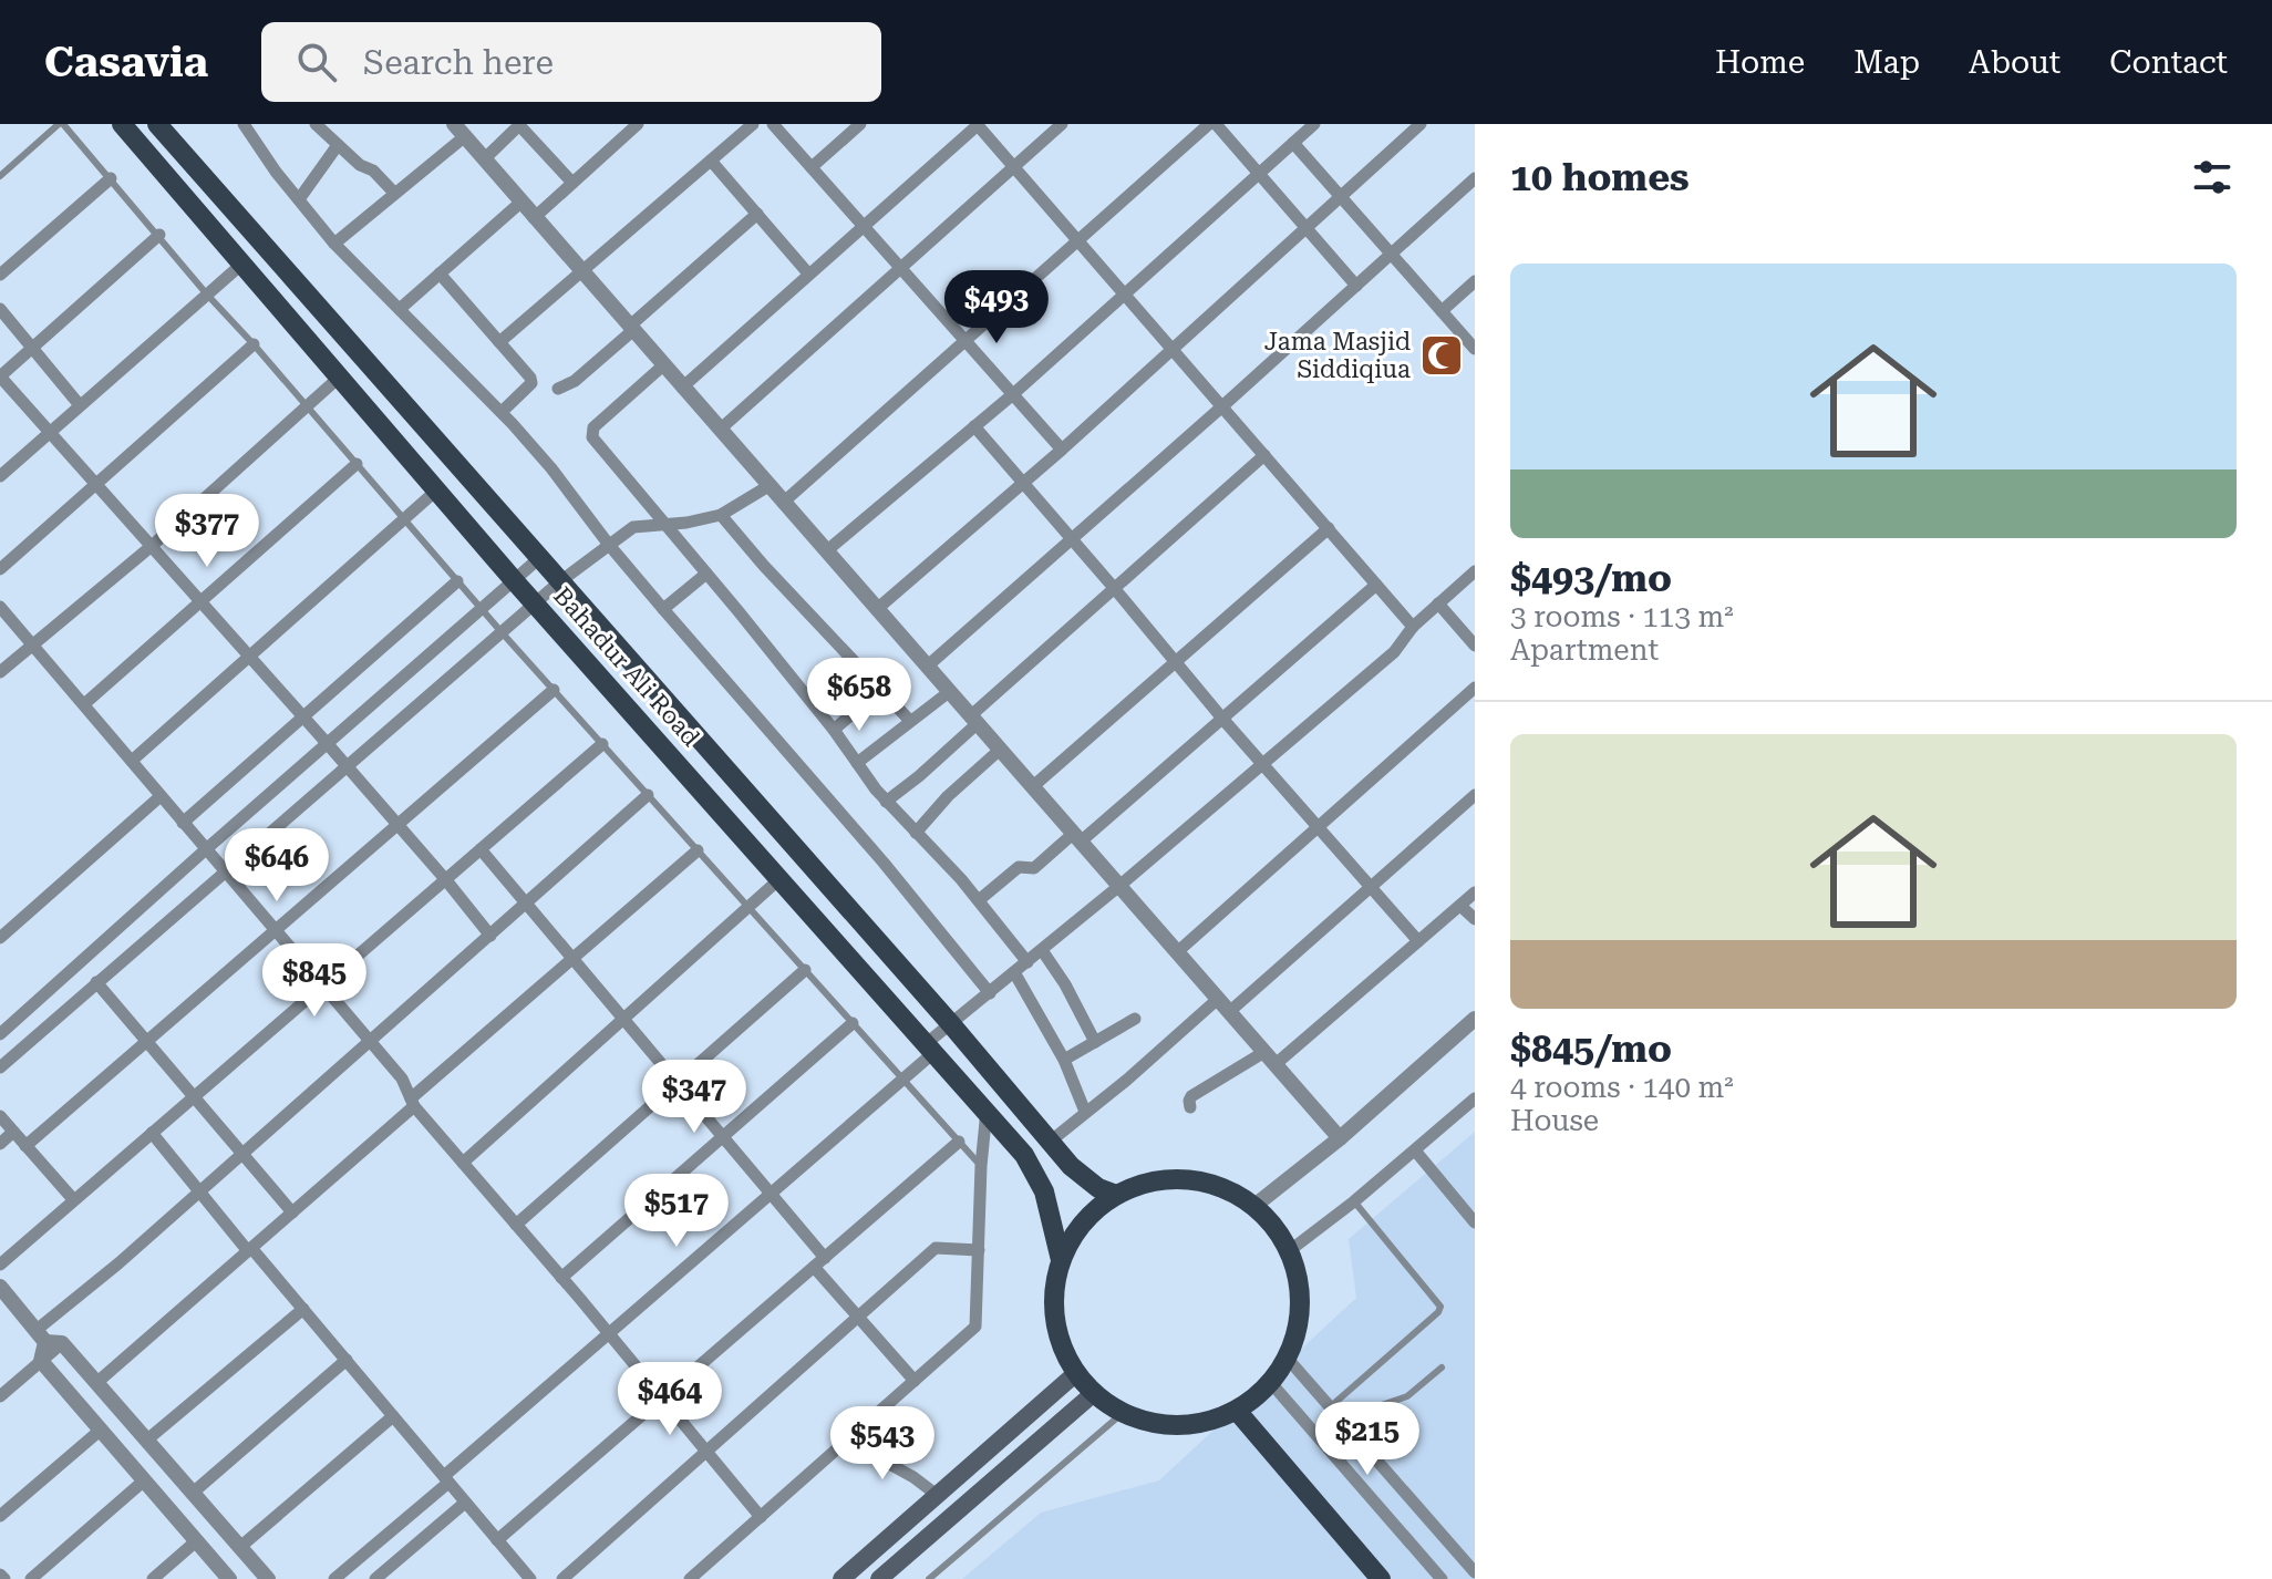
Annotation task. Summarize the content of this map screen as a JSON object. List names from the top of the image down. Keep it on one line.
{"streets":{"main road":["Bahadur Ali Road"]},"places":{"mosque":["Jama Masjid Siddiqiua"]},"page":{"header":"Casavia","search":"Search here","nav":["Home","Map","About","Contact"],"heading":"10 homes","list":[{"name":"$493/mo","note":"3 rooms · 113 m² · Apartment"},{"name":"$845/mo","note":"4 rooms · 140 m² · House"}],"price":["$493","$377","$658","$646","$845","$347","$517","$464","$215","$543"]}}
